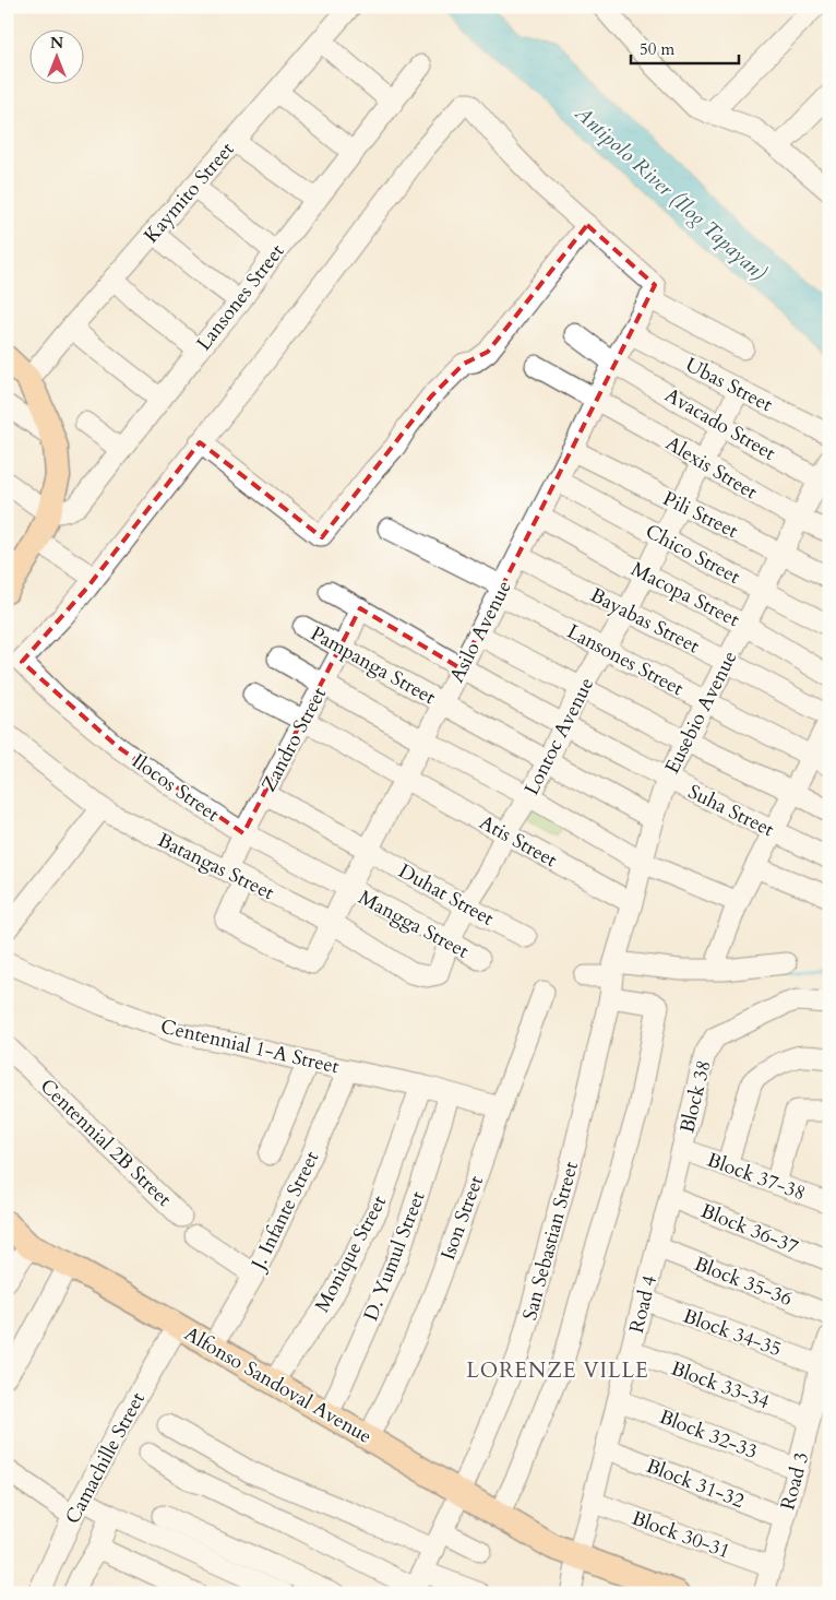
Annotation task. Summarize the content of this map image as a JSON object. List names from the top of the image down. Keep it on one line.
{"streets":{"main road":["Alfonso Sandoval Avenue"],"street":["Kaymito Street","Lansones Street","Ubas Street","Avacado Street","Alexis Street","Pili Street","Chico Street","Macopa Street","Bayabas Street","Asilo Avenue","Pampanga Street","Eusebio Avenue","Lontoc Avenue","Zandro Street","Ilocos Street","Suha Street","Atis Street","Batangas Street","Duhat Street","Mangga Street","Centennial 1-A Street","Block 38","Centennial 2B Street","Block 37-38","J. Infante Street","Ison Street","Block 36-37","San Sebastian Street","Monique Street","D. Yumul Street","Block 35-36","Road 4","Block 34-35","Block 33-34","Block 32-33","Camachille Street","Road 3","Block 31-32","Block 30-31"]},"crossings":[["Lansones Street","Asilo Avenue"],["Lansones Street","Eusebio Avenue"],["Lansones Street","Lontoc Avenue"],["Ubas Street","Asilo Avenue"],["Ubas Street","Lontoc Avenue"],["Avacado Street","Asilo Avenue"],["Avacado Street","Eusebio Avenue"],["Avacado Street","Lontoc Avenue"],["Alexis Street","Asilo Avenue"],["Alexis Street","Eusebio Avenue"],["Alexis Street","Lontoc Avenue"],["Pili Street","Asilo Avenue"],["Pili Street","Eusebio Avenue"],["Pili Street","Lontoc Avenue"],["Chico Street","Asilo Avenue"],["Chico Street","Eusebio Avenue"],["Chico Street","Lontoc Avenue"],["Macopa Street","Asilo Avenue"],["Macopa Street","Eusebio Avenue"],["Macopa Street","Lontoc Avenue"],["Bayabas Street","Asilo Avenue"],["Bayabas Street","Eusebio Avenue"],["Bayabas Street","Lontoc Avenue"],["Asilo Avenue","Pampanga Street"],["Asilo Avenue","Lontoc Avenue"],["Asilo Avenue","Zandro Street"],["Asilo Avenue","Ilocos Street"],["Asilo Avenue","Suha Street"],["Asilo Avenue","Atis Street"],["Asilo Avenue","Batangas Street"],["Asilo Avenue","Duhat Street"],["Asilo Avenue","Mangga Street"],["Pampanga Street","Eusebio Avenue"],["Pampanga Street","Lontoc Avenue"],["Pampanga Street","Zandro Street"],["Eusebio Avenue","Suha Street"],["Eusebio Avenue","Atis Street"],["Eusebio Avenue","San Sebastian Street"],["Lontoc Avenue","Suha Street"],["Lontoc Avenue","Atis Street"],["Lontoc Avenue","Batangas Street"],["Lontoc Avenue","Duhat Street"],["Lontoc Avenue","Mangga Street"],["Zandro Street","Ilocos Street"],["Zandro Street","Suha Street"],["Zandro Street","Atis Street"],["Zandro Street","Batangas Street"],["Zandro Street","Duhat Street"],["Ilocos Street","Mangga Street"],["Centennial 1-A Street","J. Infante Street"],["Centennial 1-A Street","Ison Street"],["Centennial 1-A Street","Monique Street"],["Centennial 1-A Street","D. Yumul Street"],["Block 38","Block 37-38"],["Block 38","Road 4"],["Block 37-38","Road 4"],["J. Infante Street","Alfonso Sandoval Avenue"],["Ison Street","Alfonso Sandoval Avenue"],["Block 36-37","Road 4"],["San Sebastian Street","Alfonso Sandoval Avenue"],["Monique Street","Alfonso Sandoval Avenue"],["D. Yumul Street","Alfonso Sandoval Avenue"],["Block 35-36","Road 4"],["Road 4","Block 34-35"],["Road 4","Alfonso Sandoval Avenue"],["Road 4","Block 33-34"],["Road 4","Block 32-33"],["Road 4","Block 31-32"],["Road 4","Block 30-31"],["Block 34-35","Road 3"],["Alfonso Sandoval Avenue","Camachille Street"],["Block 33-34","Road 3"],["Block 32-33","Road 3"],["Road 3","Block 31-32"],["Road 3","Block 30-31"]],"districts":["LORENZE VILLE"],"water":["Antipolo River (Ilog Tapayan)"],"scale_bar":"50 m","north":"top"}
